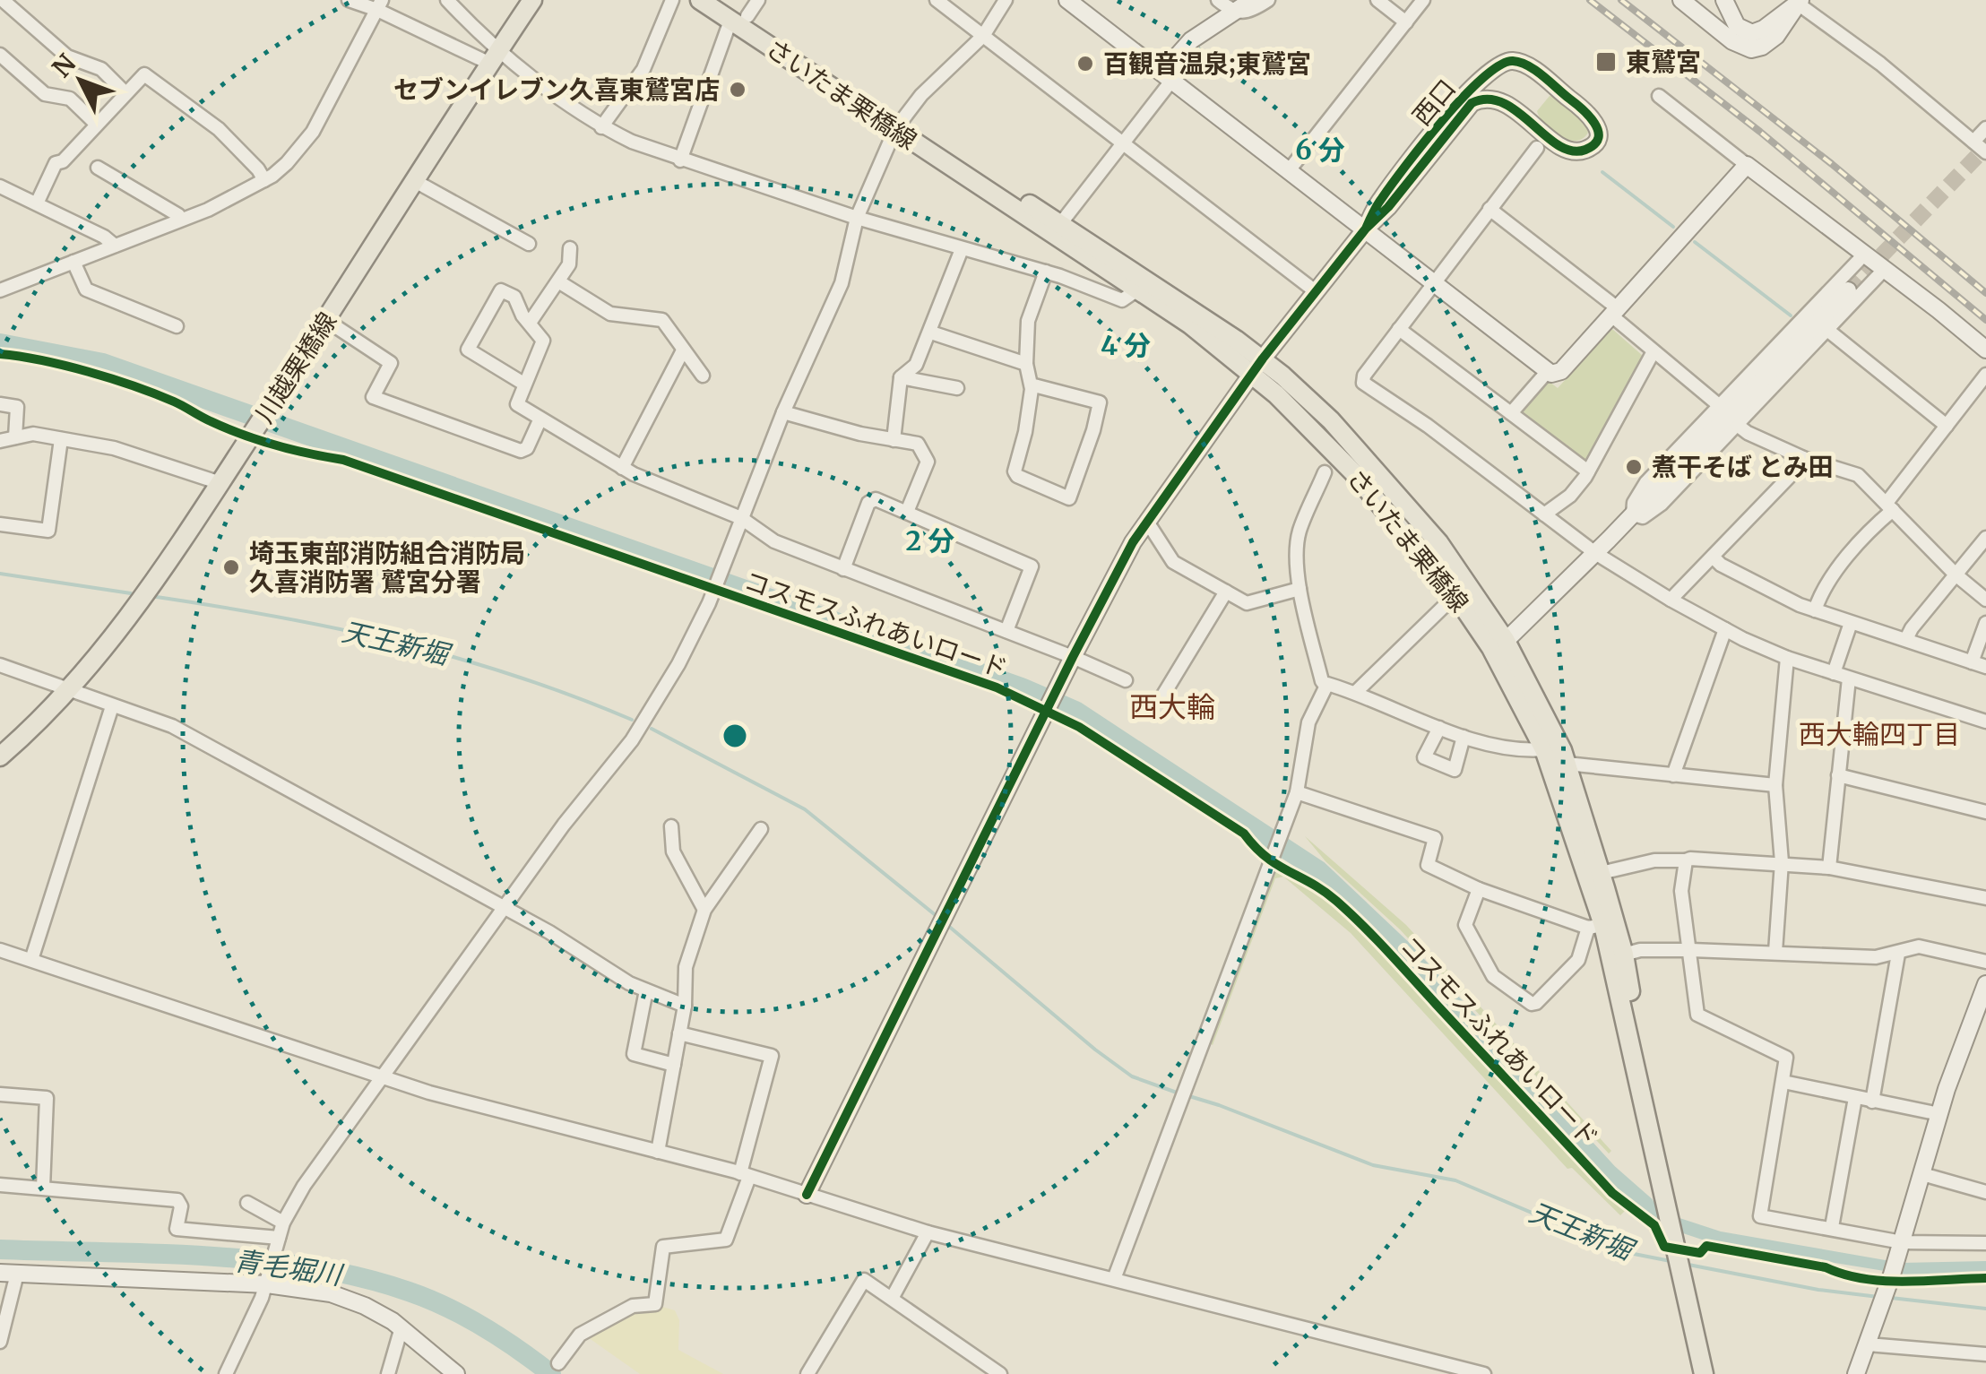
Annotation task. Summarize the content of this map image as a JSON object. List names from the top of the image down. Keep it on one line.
{"streets":{"main road":["さいたま栗橋線","川越栗橋線"],"street":["西口"],"cycle path":["コスモスふれあいロード"]},"districts":["西大輪","西大輪四丁目"],"water":["天王新堀","青毛堀川"],"places":{"transit":["東鷲宮"],"other":["百観音温泉;東鷲宮","セブンイレブン久喜東鷲宮店","煮干そば とみ田","埼玉東部消防組合消防局 久喜消防署 鷲宮分署"]},"north":"top left","rings":["6 分","4 分","2 分"]}
